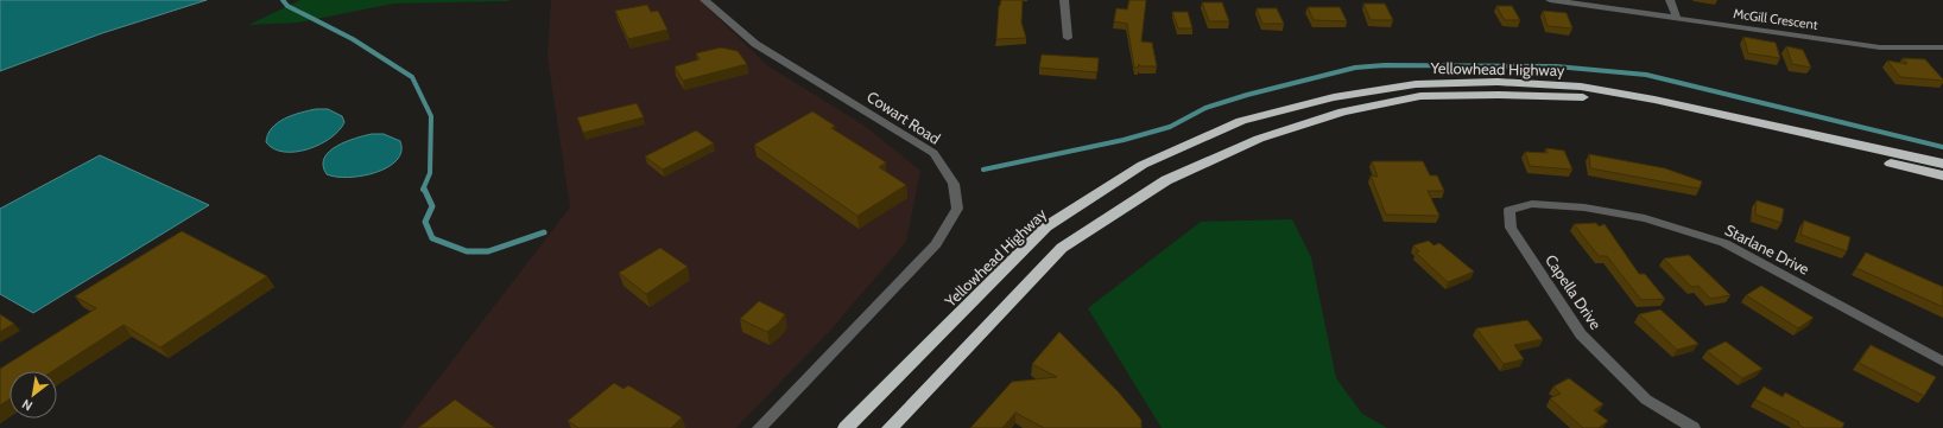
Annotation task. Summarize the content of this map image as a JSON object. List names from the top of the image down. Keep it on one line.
{"streets":{"highway":["Yellowhead Highway"],"street":["McGill Crescent","Cowart Road","Starlane Drive","Capella Drive"]},"crossings":[["Starlane Drive","Capella Drive"]],"north":"bottom left"}
